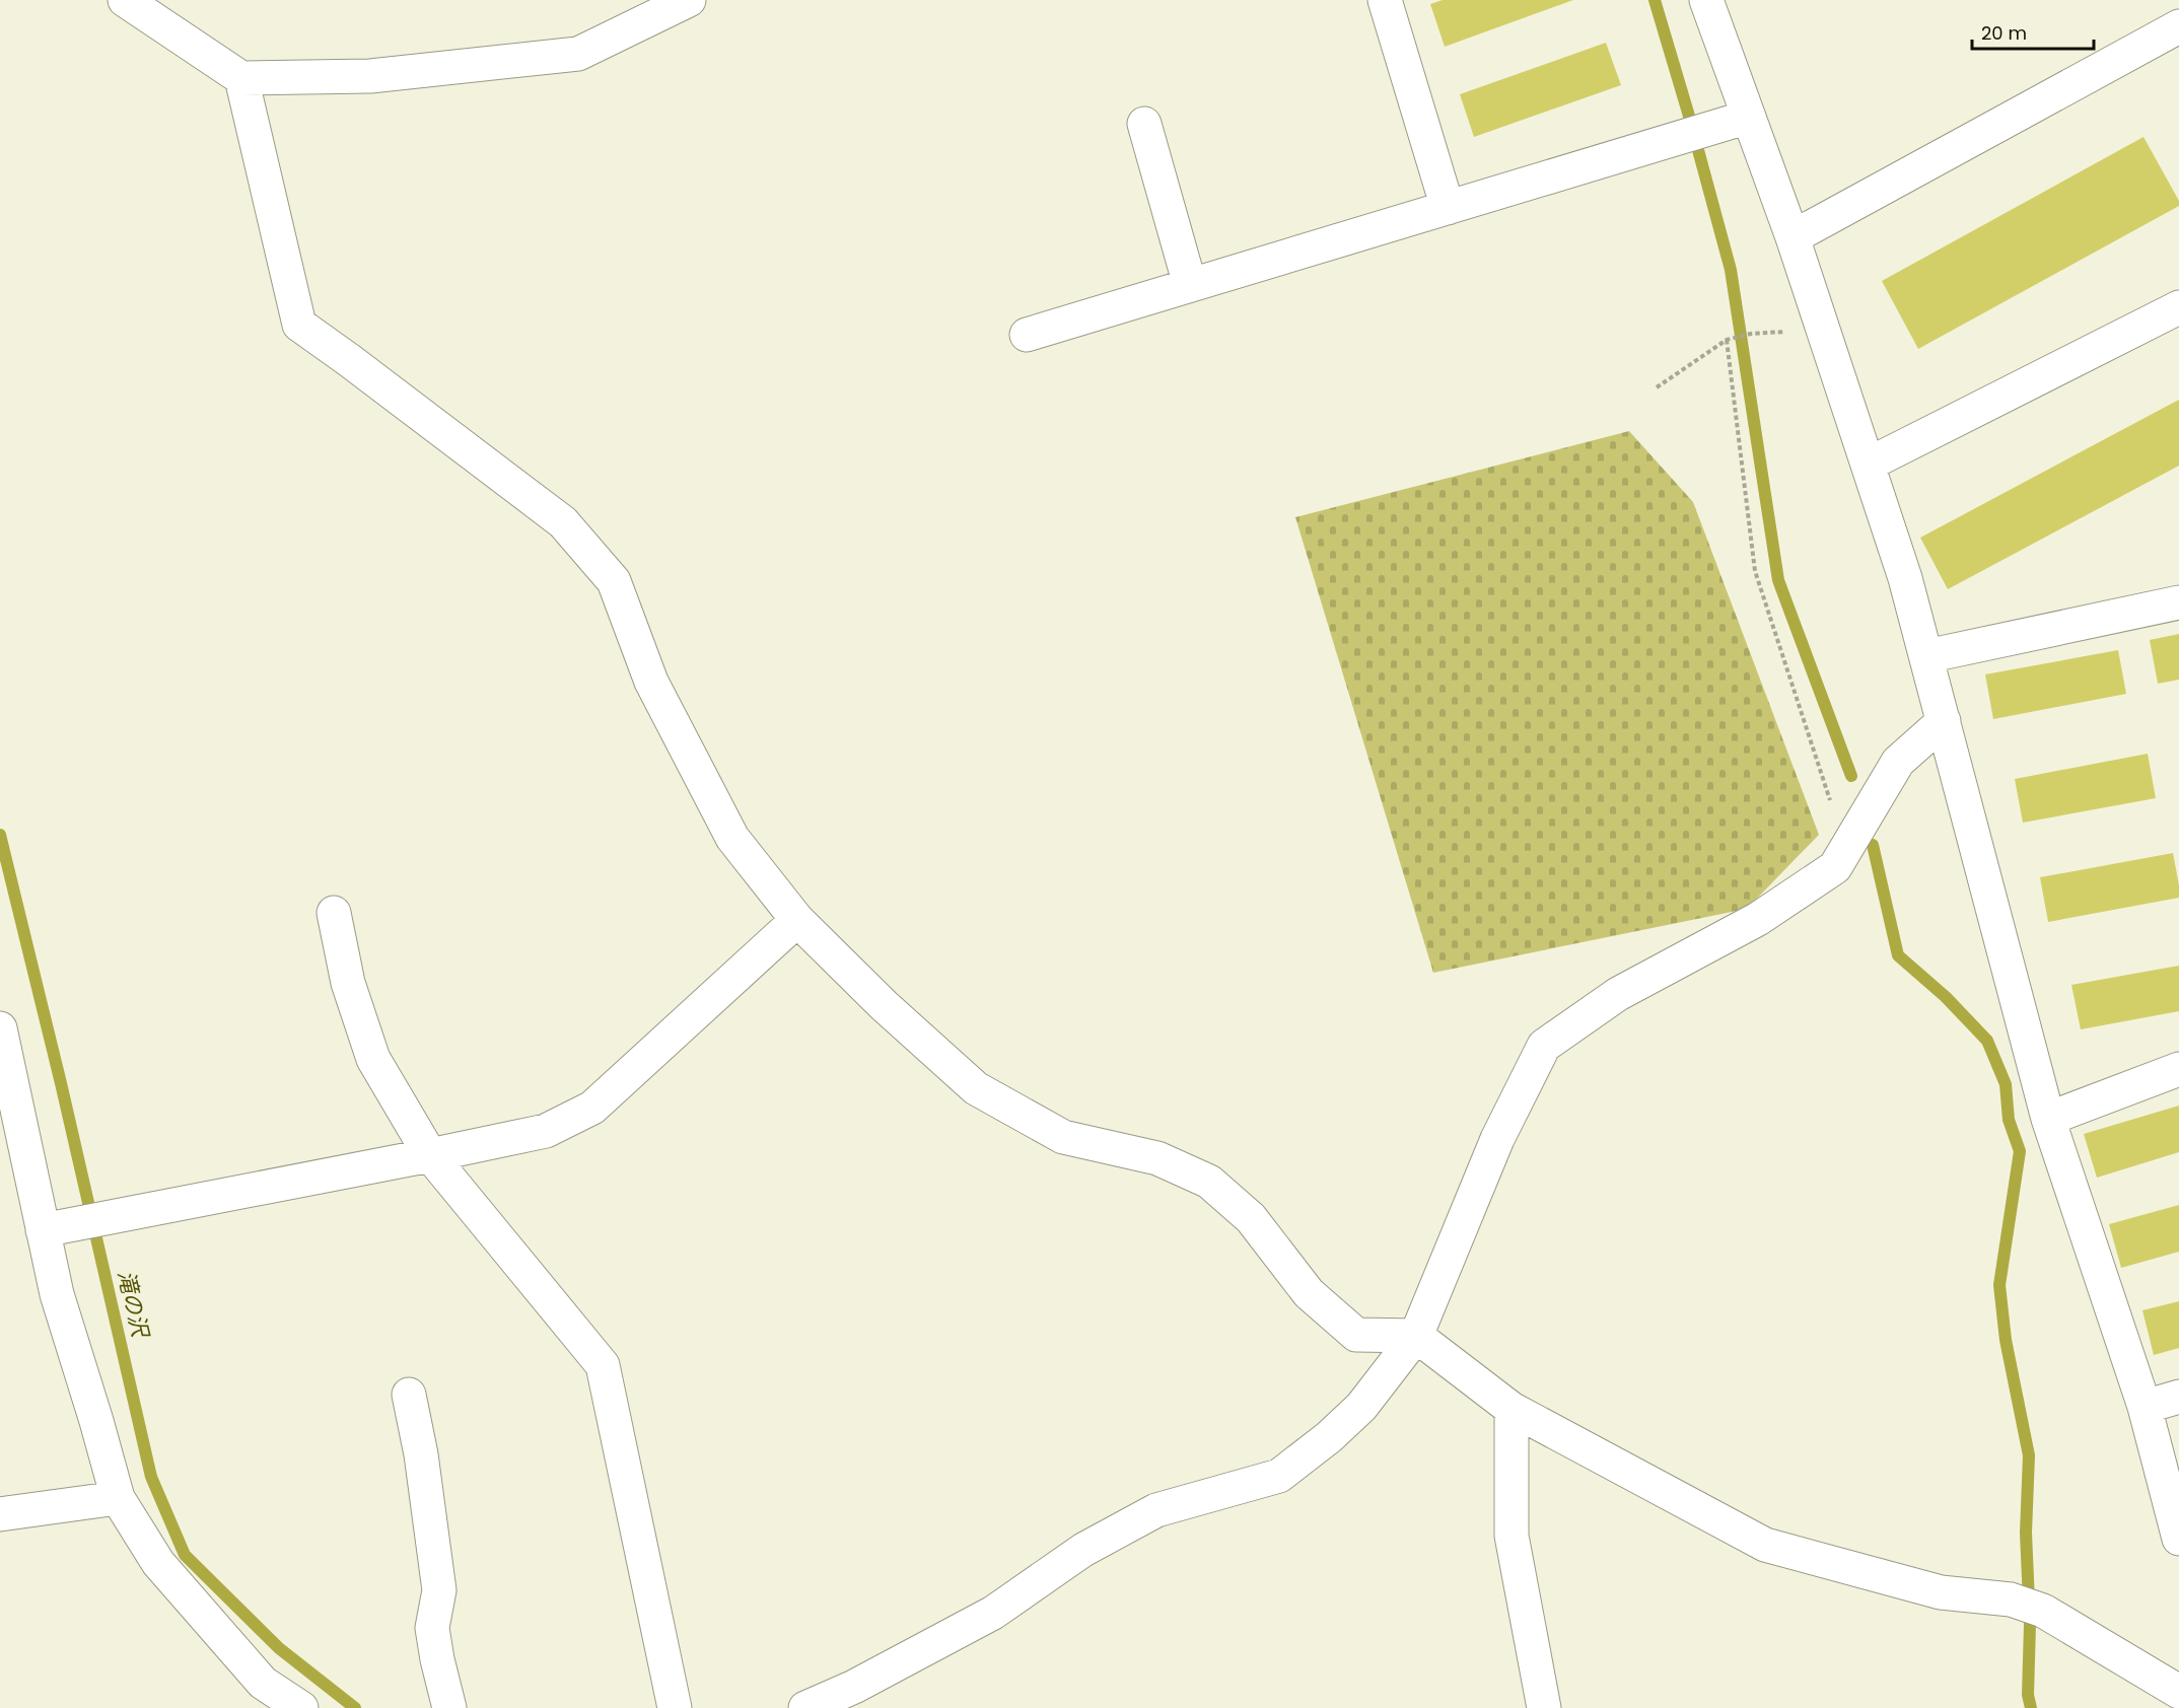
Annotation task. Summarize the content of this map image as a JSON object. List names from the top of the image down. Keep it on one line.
{"water":["滝の沢"],"scale_bar":"20 m"}
